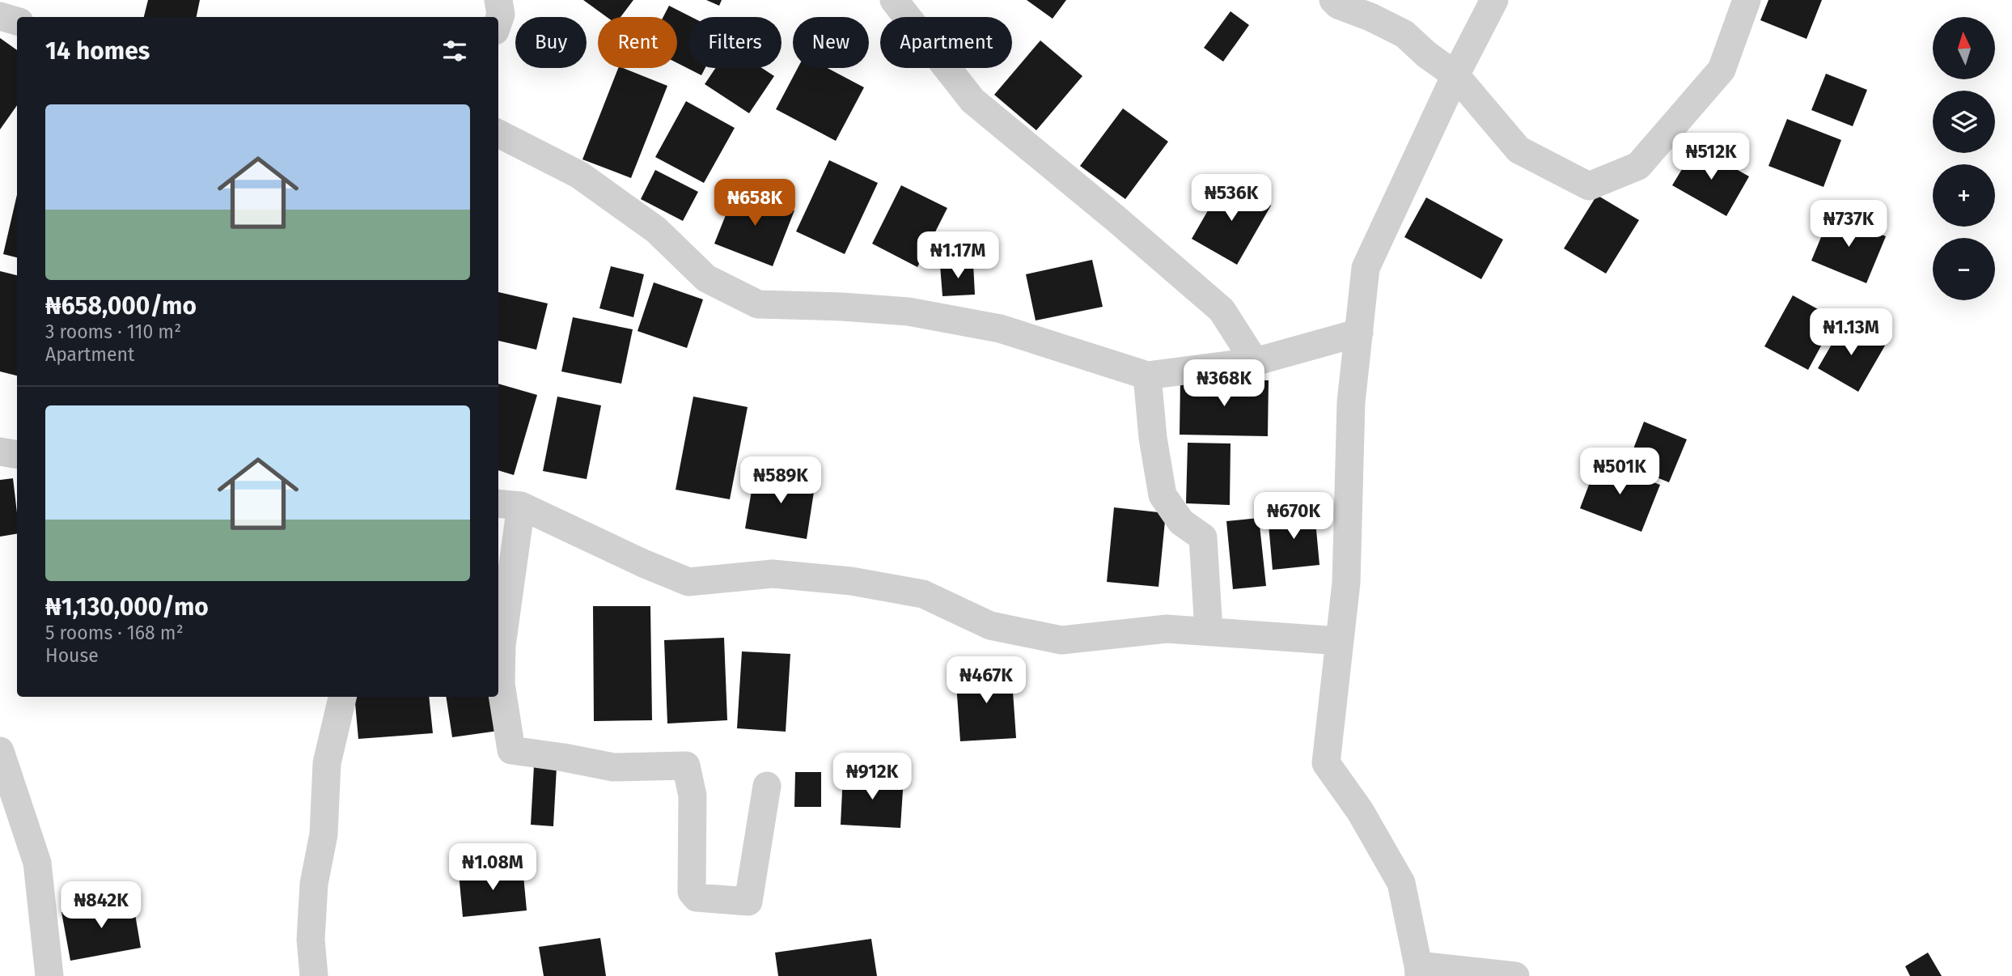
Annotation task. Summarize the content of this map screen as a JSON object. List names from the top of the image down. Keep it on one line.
{"north":"top","page":{"map_buttons":["+","−"],"chip":["Buy","Rent","Filters","New","Apartment"],"heading":"14 homes","list":[{"name":"₦658,000/mo","note":"3 rooms · 110 m² · Apartment"},{"name":"₦1,130,000/mo","note":"5 rooms · 168 m² · House"}],"price":["₦512K","₦536K","₦658K","₦737K","₦1.17M","₦1.13M","₦368K","₦501K","₦589K","₦670K","₦467K","₦912K","₦1.08M","₦842K"]}}
